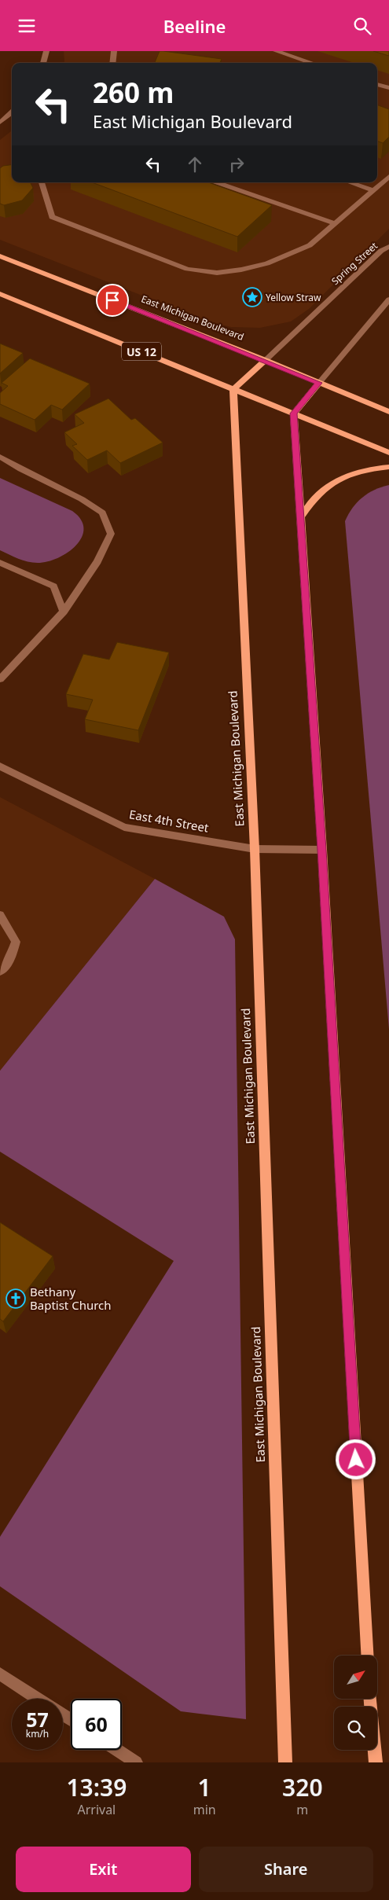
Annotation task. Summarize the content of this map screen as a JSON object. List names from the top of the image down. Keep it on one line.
{"streets":{"main road":["East Michigan Boulevard","US 12"],"street":["Spring Street","East 4th Street"]},"crossings":[["Spring Street","East Michigan Boulevard"],["East Michigan Boulevard","US 12"],["East Michigan Boulevard","East 4th Street"]],"places":{"place":["Yellow Straw"],"church":["Bethany Baptist Church"]},"north":"top right","page":{"header":"Beeline","turn":["260 m","East Michigan Boulevard"],"speed":"57 km/h","limit":"60","eta":["13:39","Arrival","1","min","320","m"],"buttons":["Exit","Share"]}}
